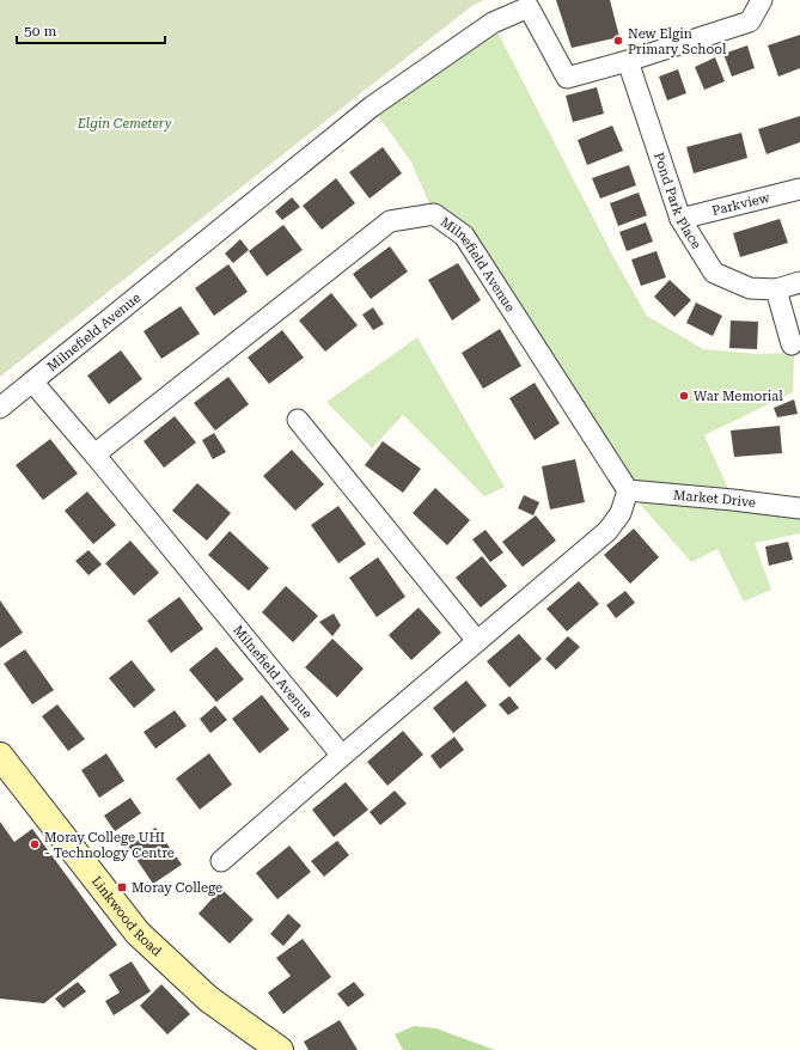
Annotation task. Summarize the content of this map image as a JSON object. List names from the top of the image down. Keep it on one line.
{"streets":{"street":["Pond Park Place","Parkview","Milnefield Avenue","Market Drive","Linkwood Road"]},"crossings":[["Pond Park Place","Parkview"],["Pond Park Place","Milnefield Avenue"],["Milnefield Avenue","Market Drive"]],"parks":["Elgin Cemetery"],"places":{"other":["New Elgin Primary School","War Memorial","Moray College UHI - Technology Centre"],"transit":["Moray College"]},"scale_bar":"50 m"}
